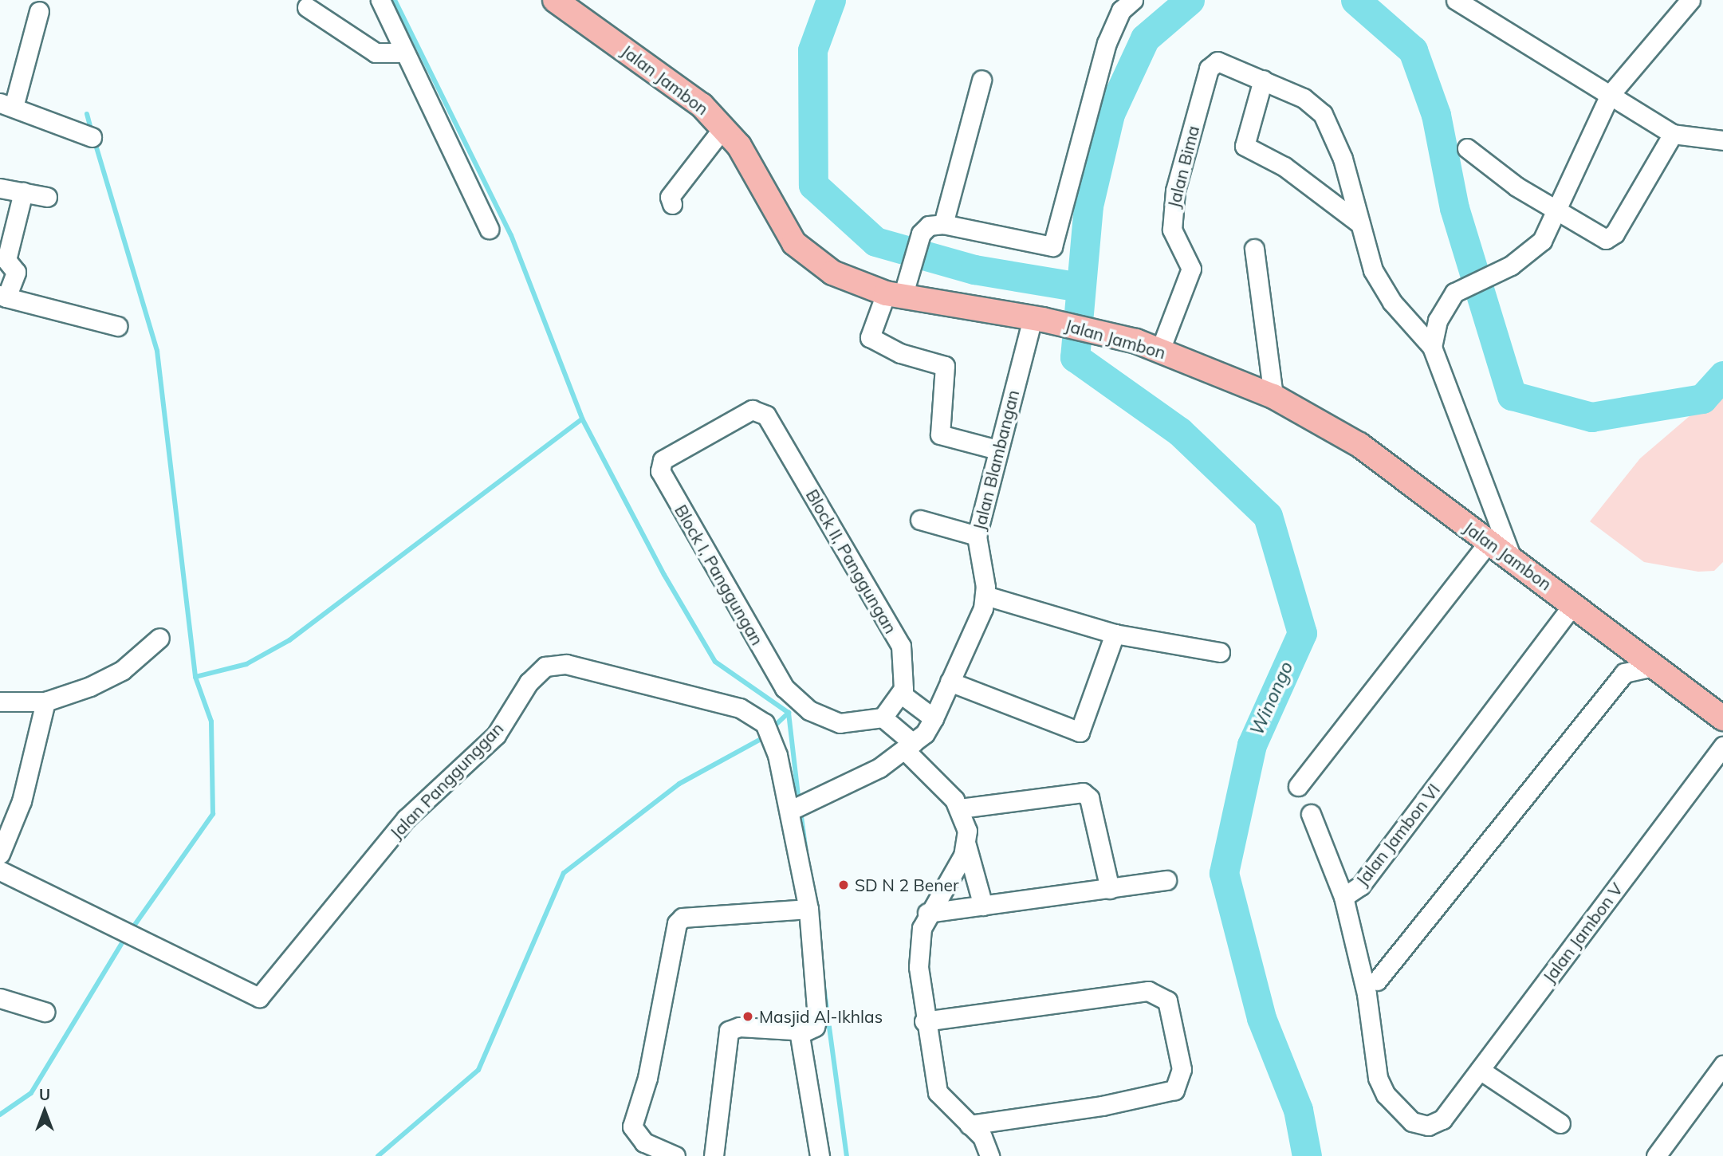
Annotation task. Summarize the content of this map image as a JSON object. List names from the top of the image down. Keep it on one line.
{"streets":{"main road":["Jalan Jambon"],"street":["Jalan Bima","Jalan Blambangan","Block II, Panggungan","Block I, Panggungan","Jalan Panggunggan","Jalan Jambon VI","Jalan Jambon V"]},"crossings":[["Jalan Jambon","Jalan Bima"],["Jalan Jambon","Jalan Blambangan"],["Jalan Jambon","Jalan Jambon VI"],["Block II, Panggungan","Block I, Panggungan"],["Jalan Jambon VI","Jalan Jambon V"]],"water":["Winongo"],"places":["SD N 2 Bener","Masjid Al-Ikhlas"],"north":"top"}
